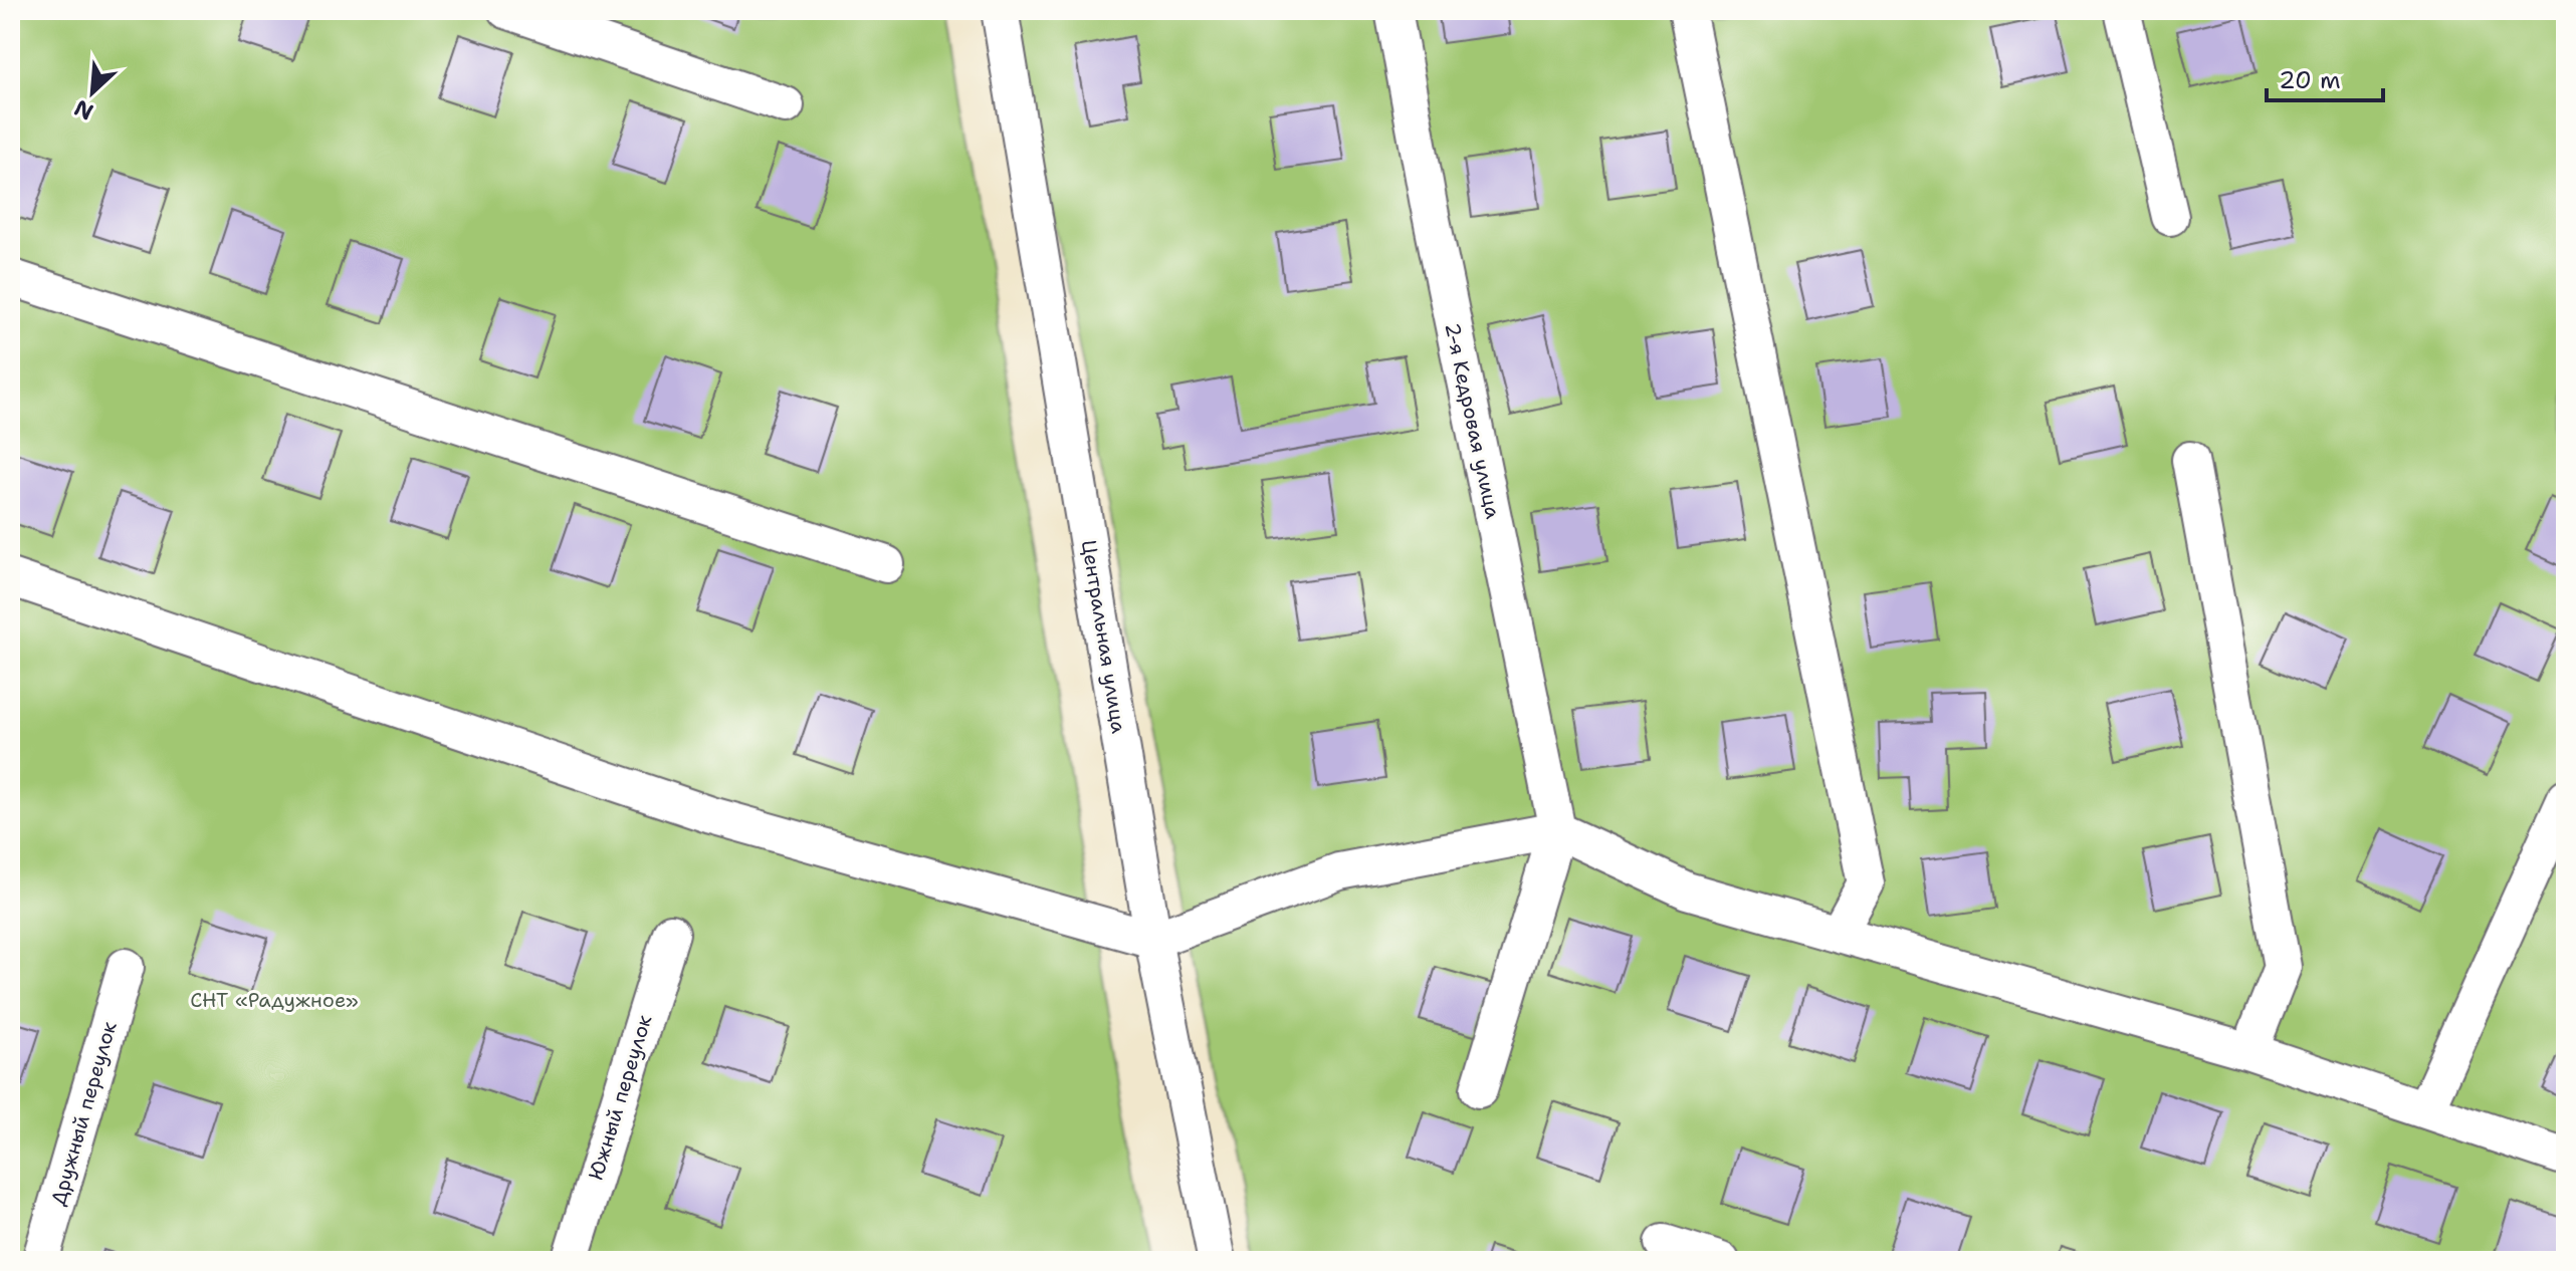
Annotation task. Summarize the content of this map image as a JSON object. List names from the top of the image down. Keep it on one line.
{"streets":{"street":["2-я Кедровая улица","Центральная улица","Южный переулок","Дружный переулок"]},"parks":["СНТ «Радужное»"],"scale_bar":"20 m","north":"bottom left"}
